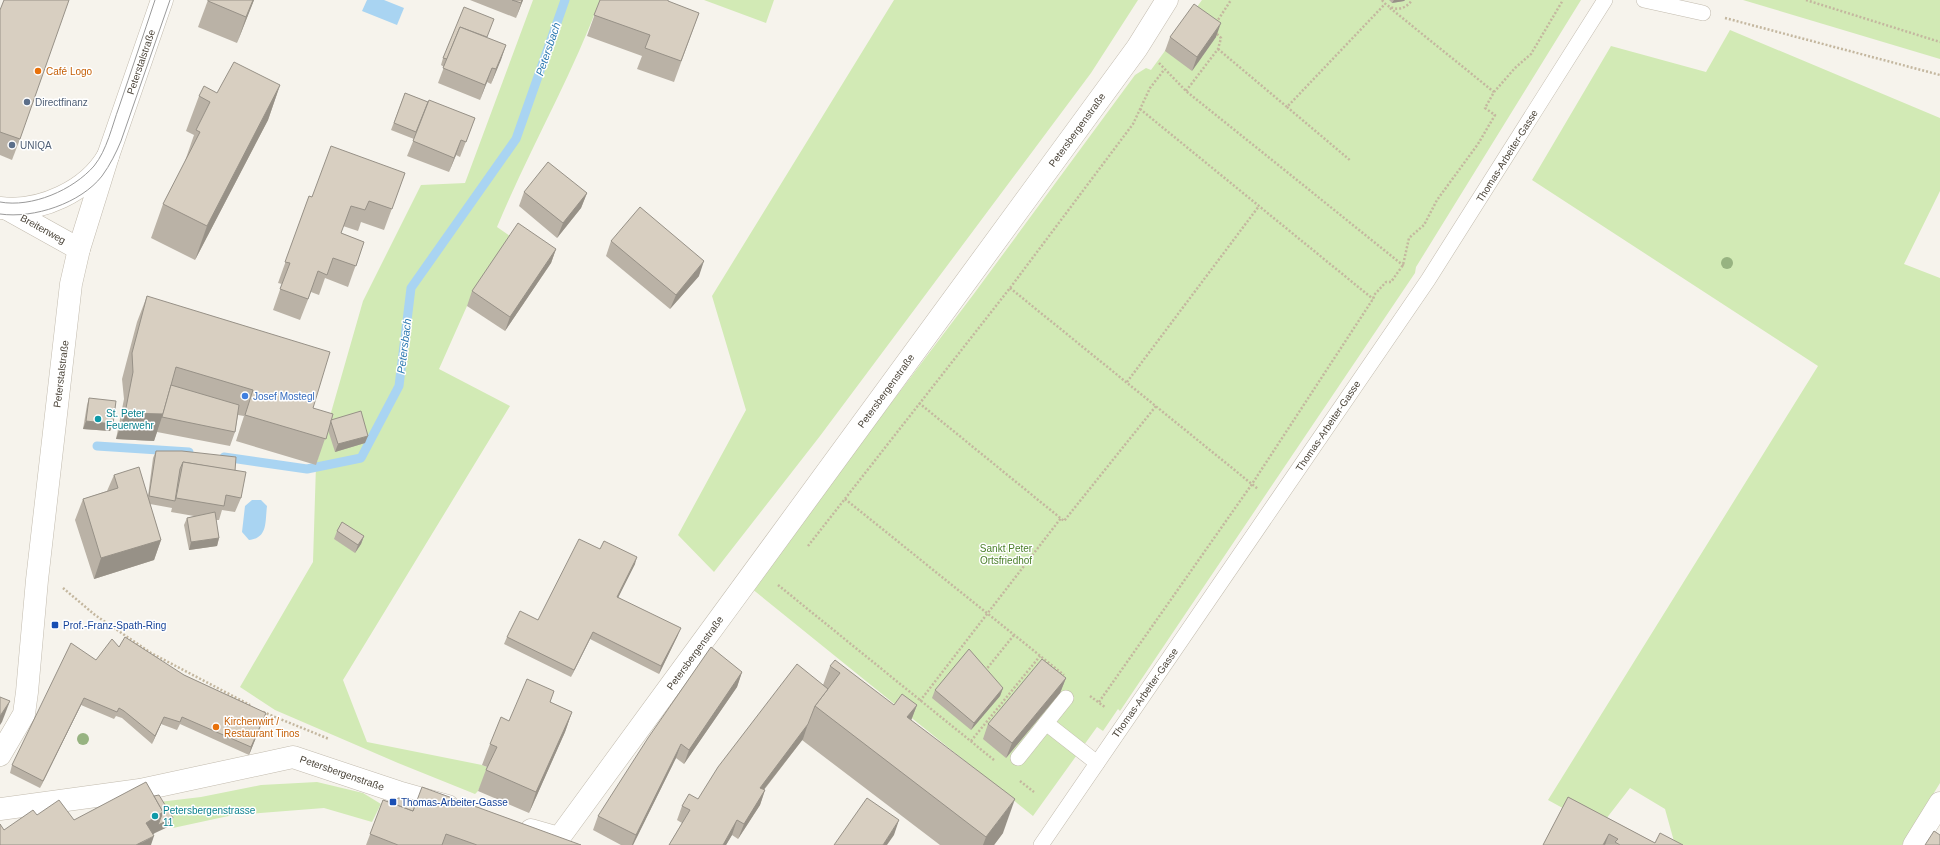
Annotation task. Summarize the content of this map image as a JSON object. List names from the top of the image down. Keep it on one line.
{"streets":{"street":["Peterstalstraße","Petersbergenstraße","Breitenweg"],"lane":["Thomas-Arbeiter-Gasse"]},"crossings":[["Peterstalstraße","Breitenweg"]],"water":["Petersbach"],"parks":["Sankt Peter Ortsfriedhof"],"places":{"other":["Café Logo","Directfinanz","UNIQA","Josef Mostegl","St. Peter Feuerwehr","Kirchenwirt / Restaurant Tinos","Petersbergenstrasse 11"],"transit":["Prof.-Franz-Spath-Ring","Thomas-Arbeiter-Gasse"]}}
